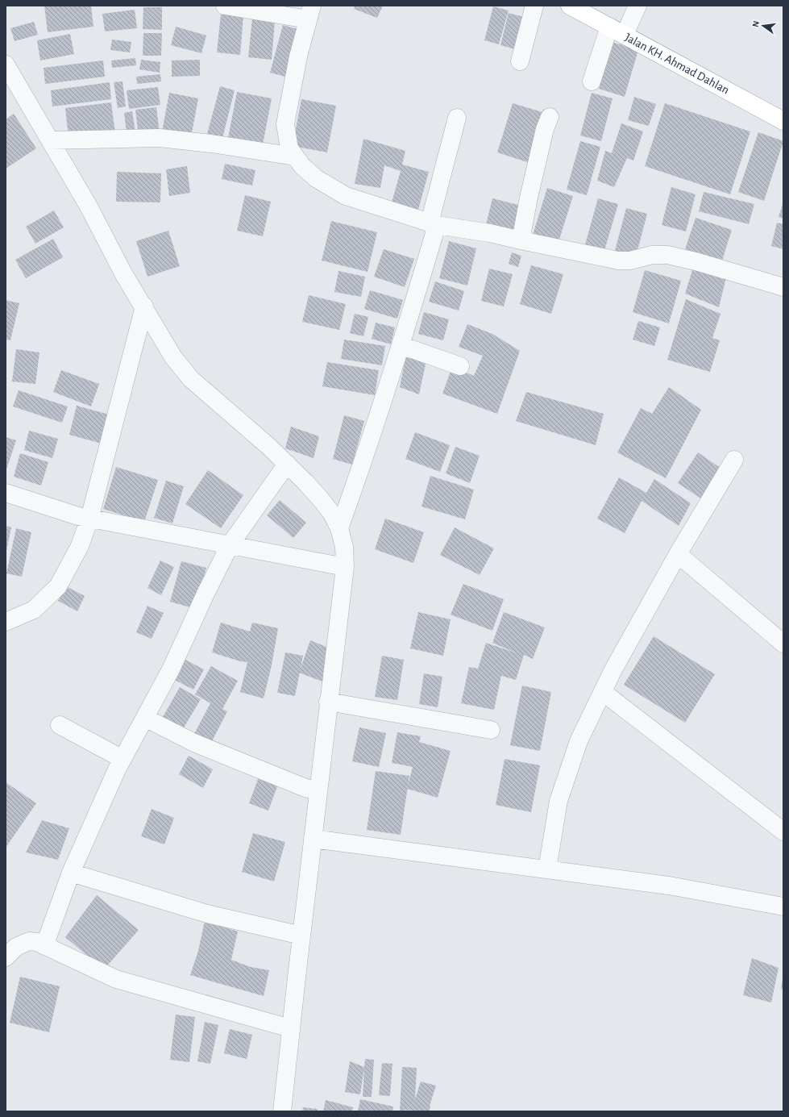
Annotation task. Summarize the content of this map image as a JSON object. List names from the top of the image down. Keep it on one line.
{"streets":{"highway":["Jalan KH. Ahmad Dahlan"]},"north":"left"}
